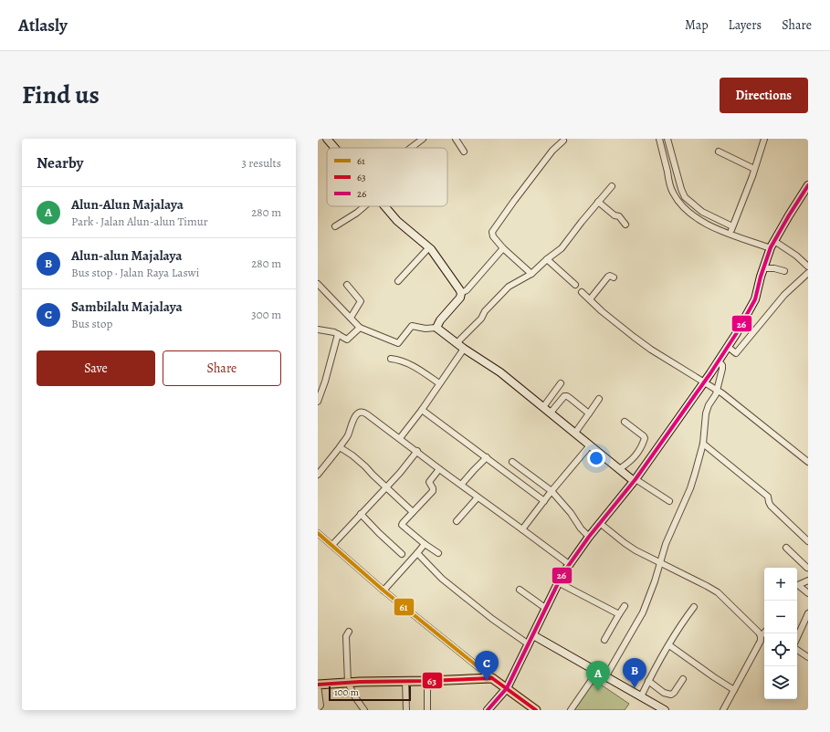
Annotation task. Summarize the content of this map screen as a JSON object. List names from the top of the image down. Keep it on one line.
{"lines":["transit line 26","transit line 61","transit line 63"],"legend":["61","63","26"],"scale_bar":"100 m","page":{"header":"Atlasly","nav":["Map","Layers","Share"],"title":"Find us","buttons":["Directions",["Save","Share"]],"heading":["Nearby","3 results"],"list":[{"mark":"A","name":"Alun-Alun Majalaya","note":"Park · Jalan Alun-alun Timur","value":"280 m"},{"mark":"B","name":"Alun-alun Majalaya","note":"Bus stop · Jalan Raya Laswi","value":"280 m"},{"mark":"C","name":"Sambilalu Majalaya","note":"Bus stop","value":"300 m"}],"map_buttons":["+","−"],"pins":["C","B","A"],"scale":"100 m"}}
